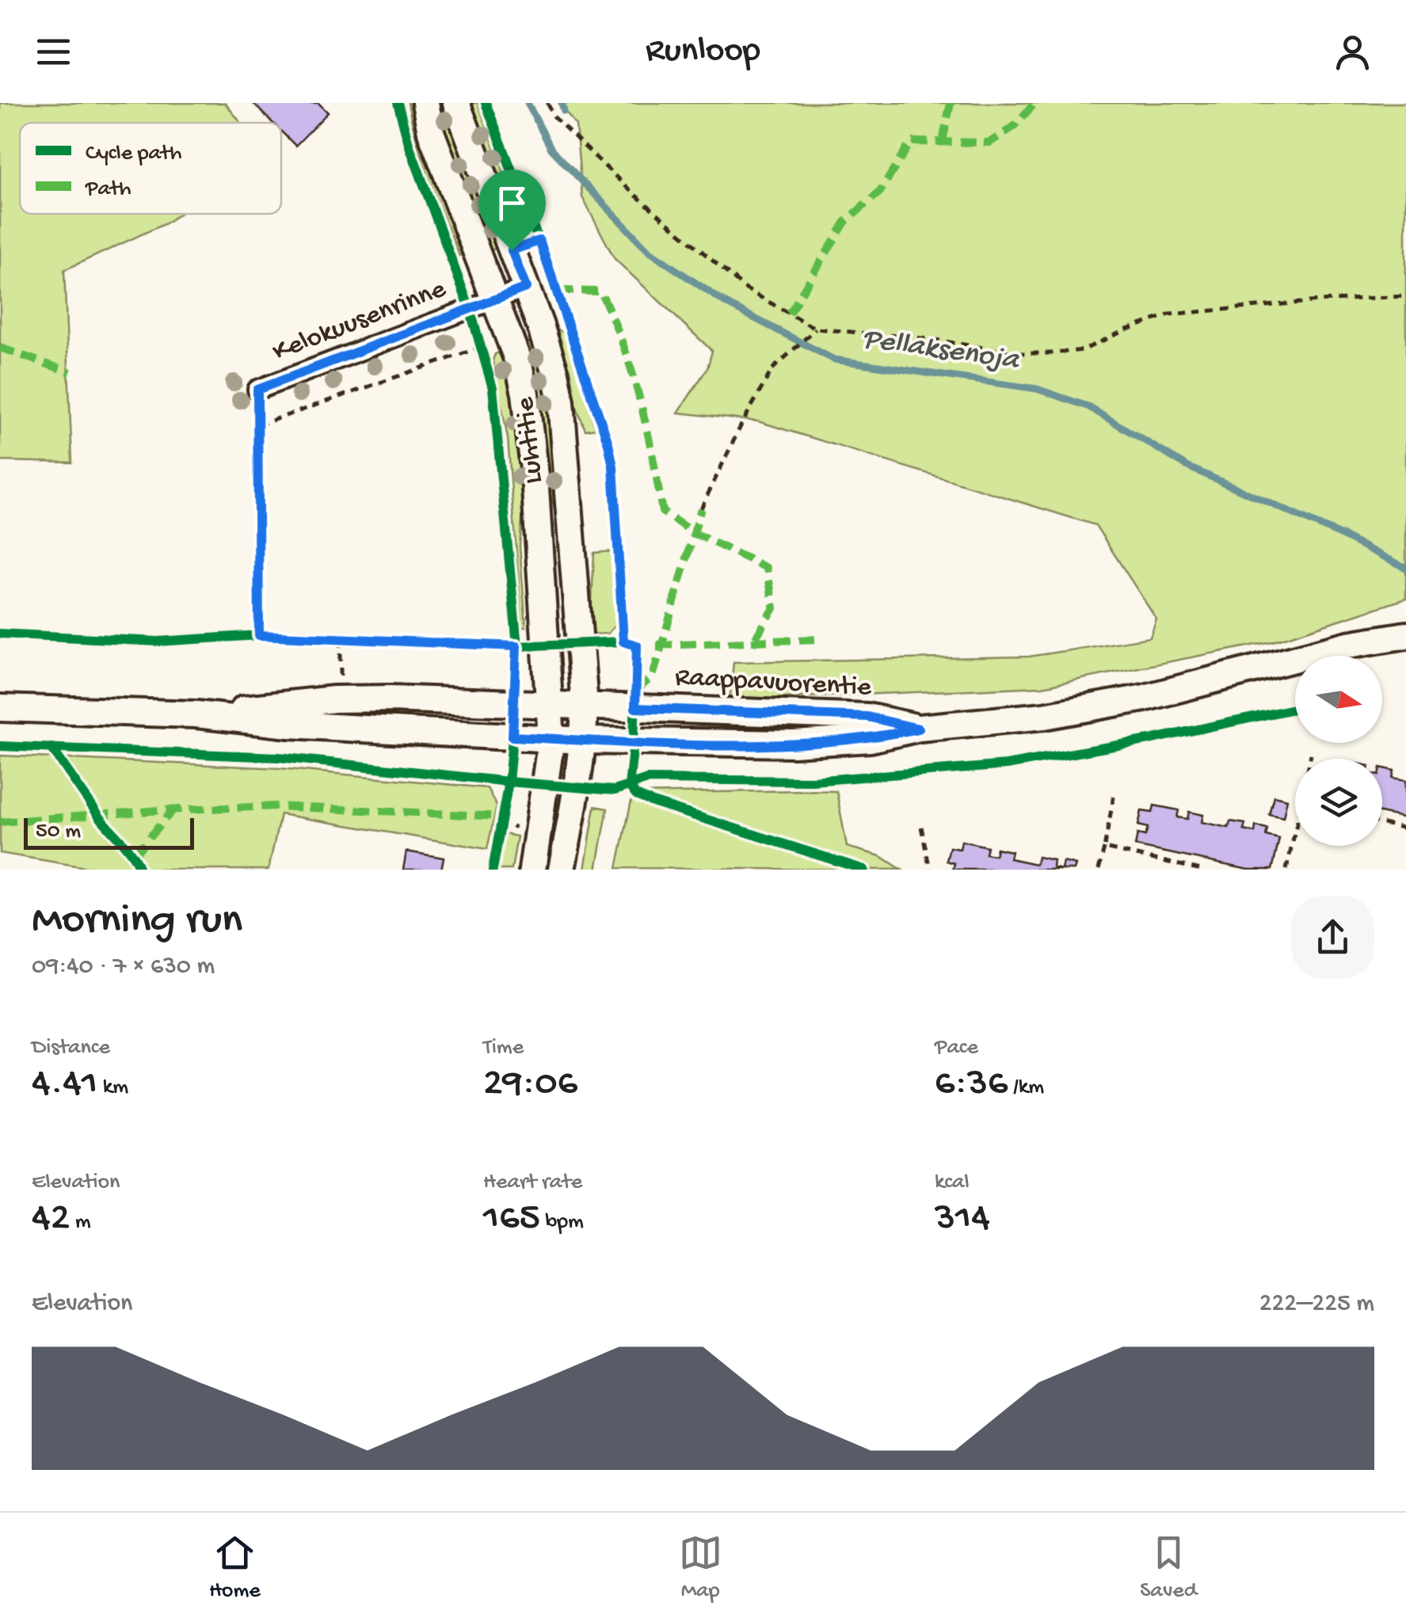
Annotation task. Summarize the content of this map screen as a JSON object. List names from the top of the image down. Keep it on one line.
{"streets":{"main road":["Luhtitie","Raappavuorentie"],"street":["Kelokuusenrinne"]},"crossings":[["Kelokuusenrinne","Luhtitie"],["Luhtitie","Raappavuorentie"]],"water":["Pellaksenoja"],"legend":["Cycle path","Path"],"scale_bar":"50 m","north":"right","page":{"header":"Runloop","scale":"50 m","heading":["Morning run","09:40 · 7 × 630 m"],"stats":[["Distance","4.41 km"],["Time","29:06"],["Pace","6:36 /km"],["Elevation","42 m"],["Heart rate","165 bpm"],["kcal","314"]],"chart":["Elevation","222–225 m"],"tabs":["Home","Map","Saved"]}}
